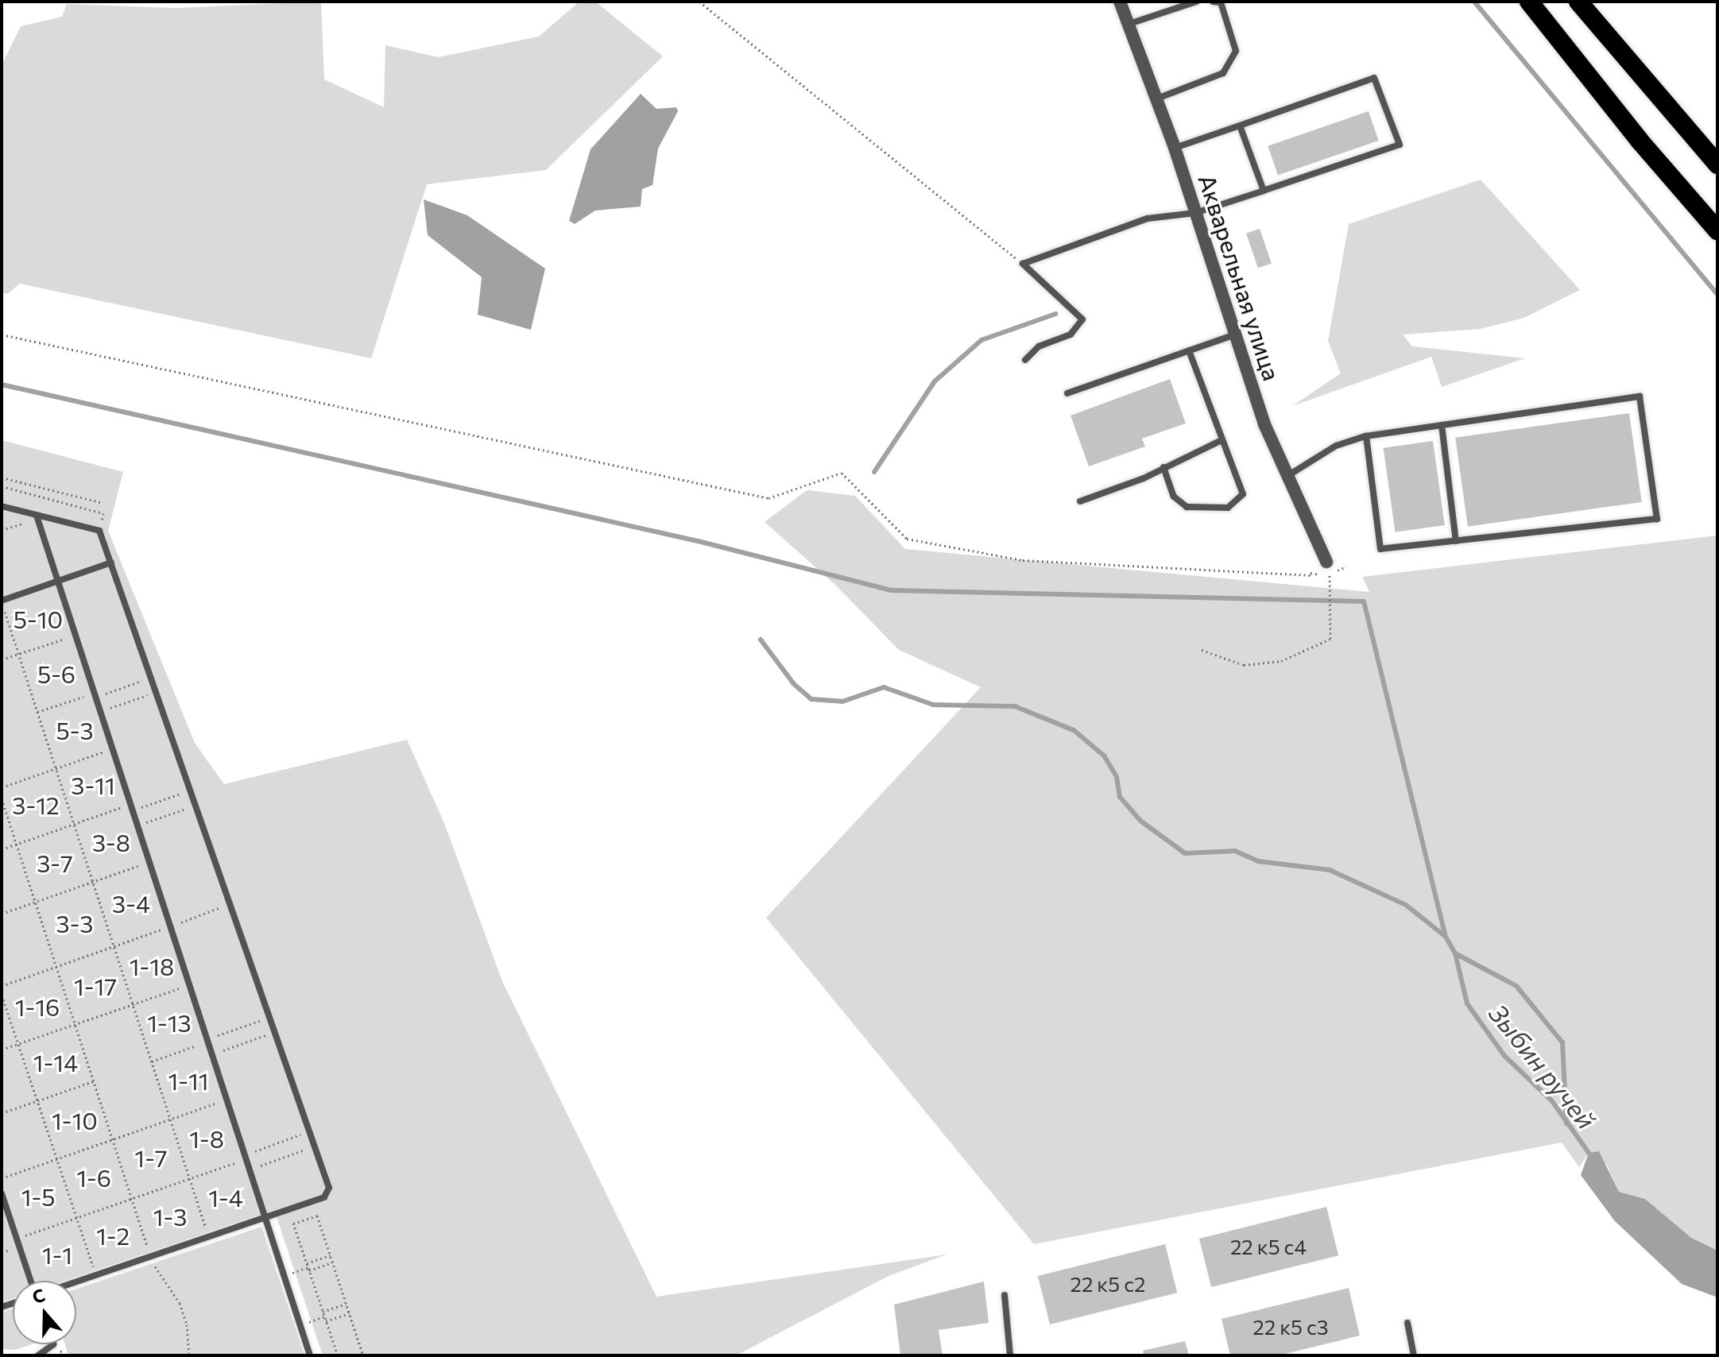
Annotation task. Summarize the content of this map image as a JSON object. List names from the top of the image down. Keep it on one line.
{"streets":{"street":["Акварельная улица"]},"water":["Зыбин ручей"],"parks":["5-10","5-6","5-3","3-11","3-12","3-8","3-7","3-4","3-3","1-18","1-17","1-16","1-13","1-14","1-11","1-10","1-8","1-7","1-6","1-5","1-4","1-3","1-2","1-1"],"house_numbers":["22 к5 с4","22 к5 с2","22 к5 с3"],"north":"top"}
